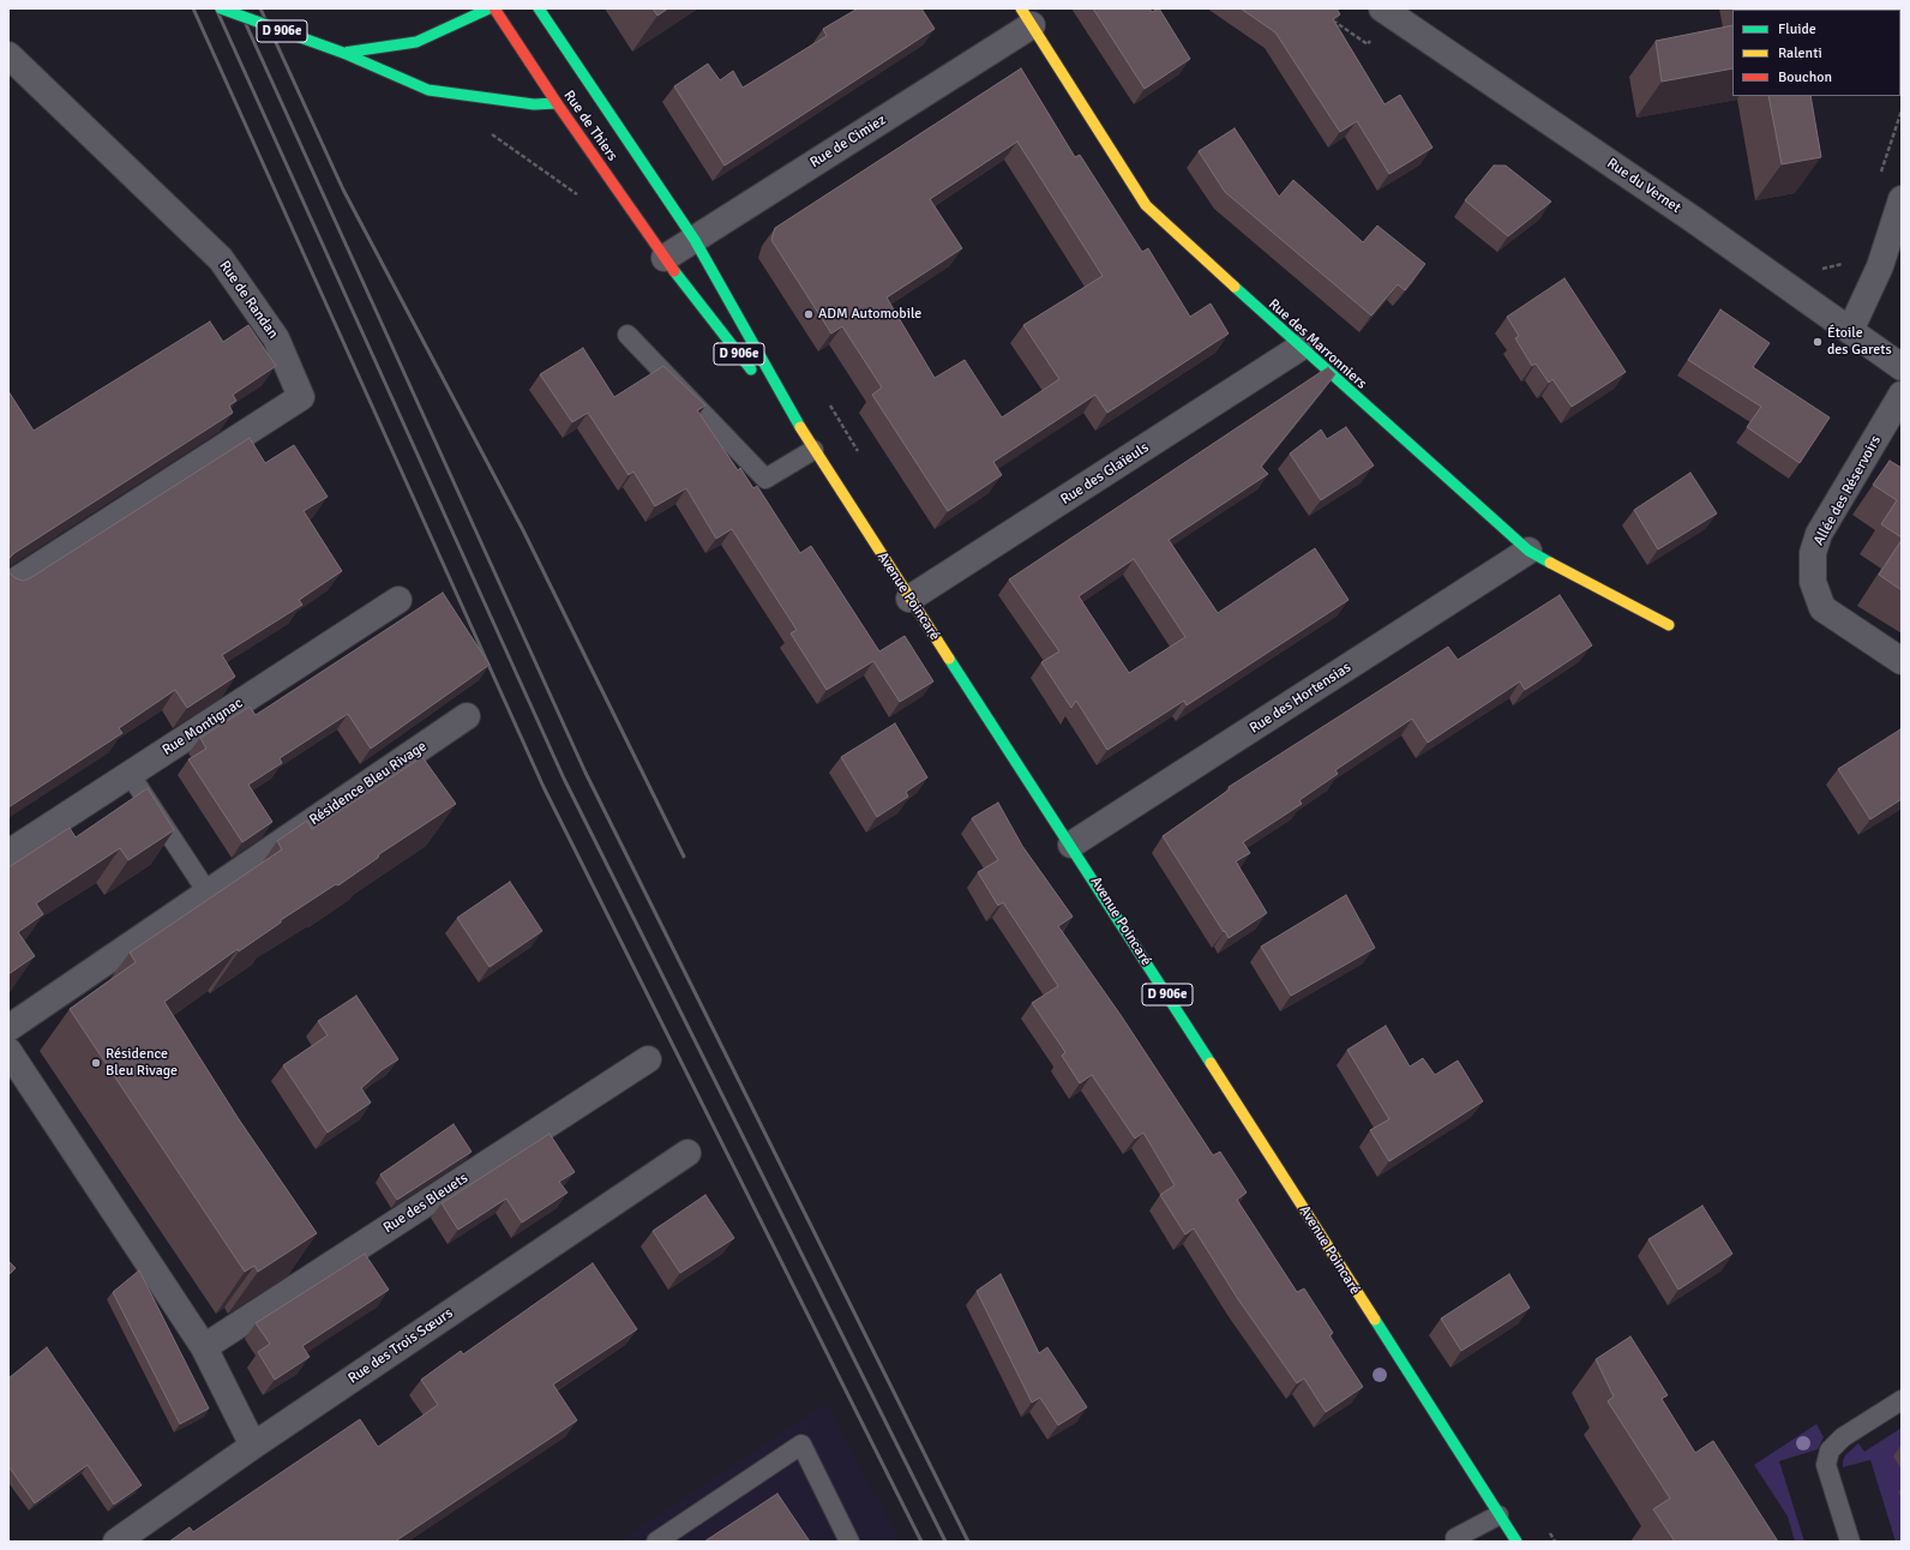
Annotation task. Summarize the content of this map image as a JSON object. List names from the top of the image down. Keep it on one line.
{"streets":{"main road":["D 906e","Rue de Thiers","Rue des Marronniers","Avenue Poincaré"],"street":["Rue de Cimiez","Rue du Vernet","Rue de Randan","Rue des Glaïeuls","Allée des Réservoirs","Rue des Hortensias","Rue Montignac","Résidence Bleu Rivage","Rue des Bleuets","Rue des Trois Sœurs"]},"crossings":[["D 906e","Rue de Thiers"],["Rue de Thiers","Rue de Cimiez"],["Rue de Thiers","Avenue Poincaré"],["Rue de Cimiez","Rue des Marronniers"],["Rue de Cimiez","Avenue Poincaré"],["Rue des Marronniers","Rue des Glaïeuls"],["Rue des Marronniers","Rue des Hortensias"],["Rue des Glaïeuls","Avenue Poincaré"],["Avenue Poincaré","Rue des Hortensias"]],"places":["ADM Automobile","Étoile des Garets","Résidence Bleu Rivage"],"legend":["Fluide","Ralenti","Bouchon"]}
